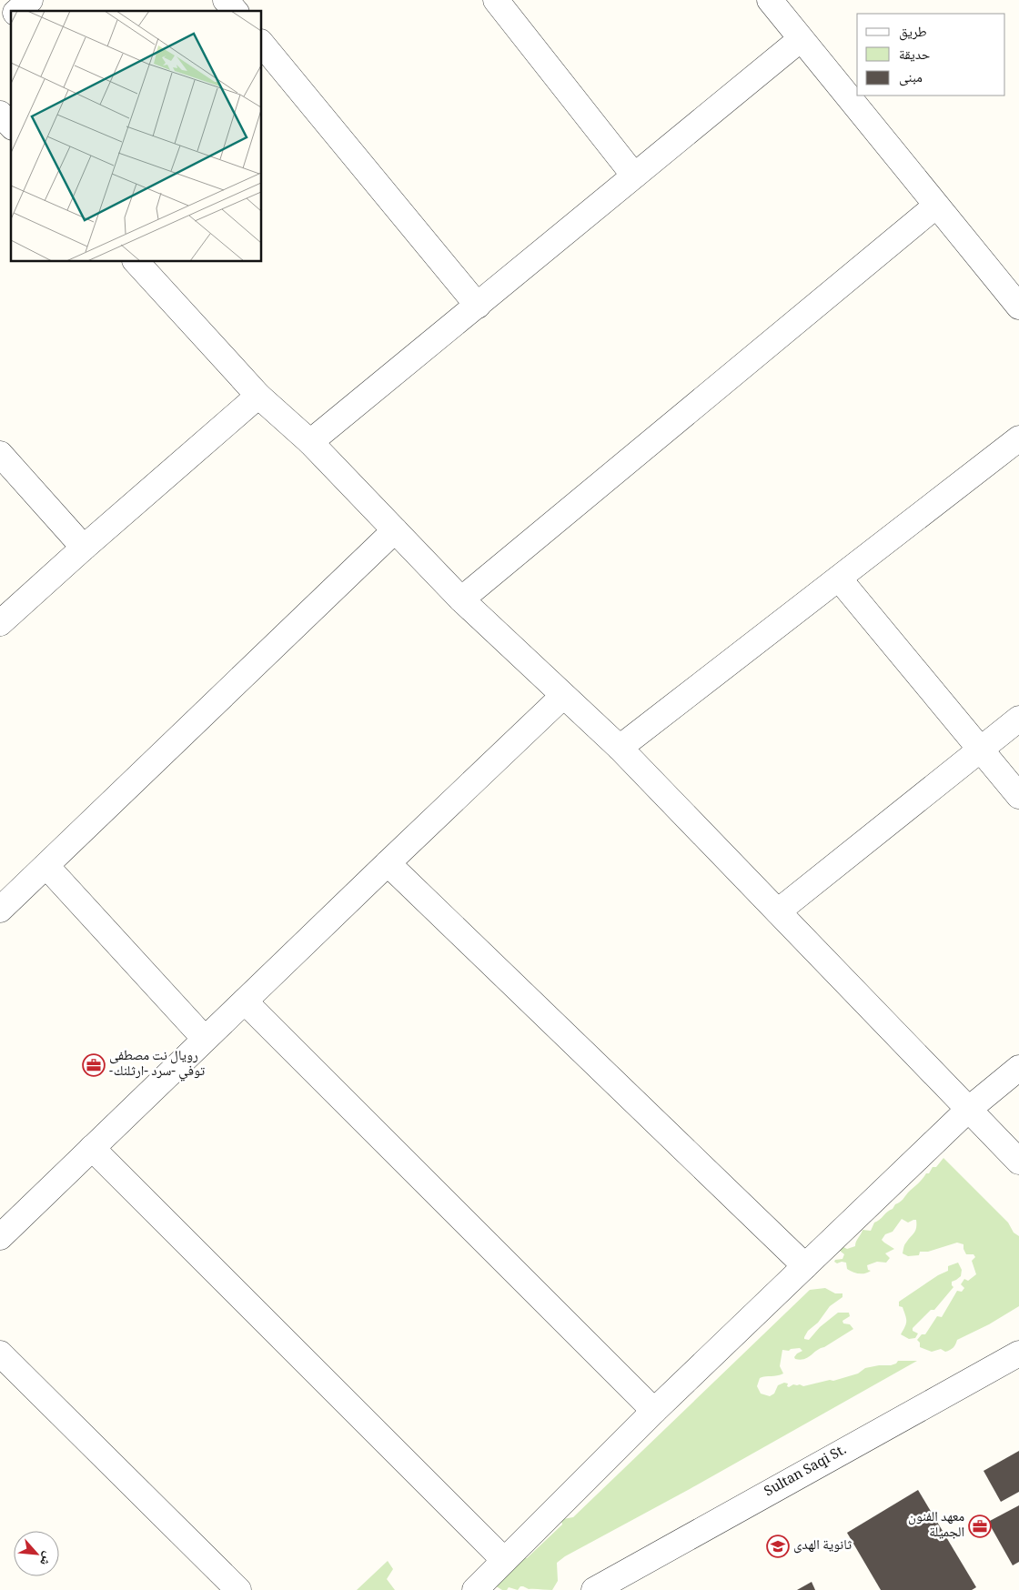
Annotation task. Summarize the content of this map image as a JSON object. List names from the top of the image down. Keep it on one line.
{"streets":{"street":["Sultan Saqi St."]},"places":{"office":["رويال نت مصطفى -توفي -سرد -ارثلنك","معهد الفنون الجميلة"],"school or university":["ثانوية الهدى"]},"legend":["طريق","حديقة","مبنى"],"north":"bottom right"}
